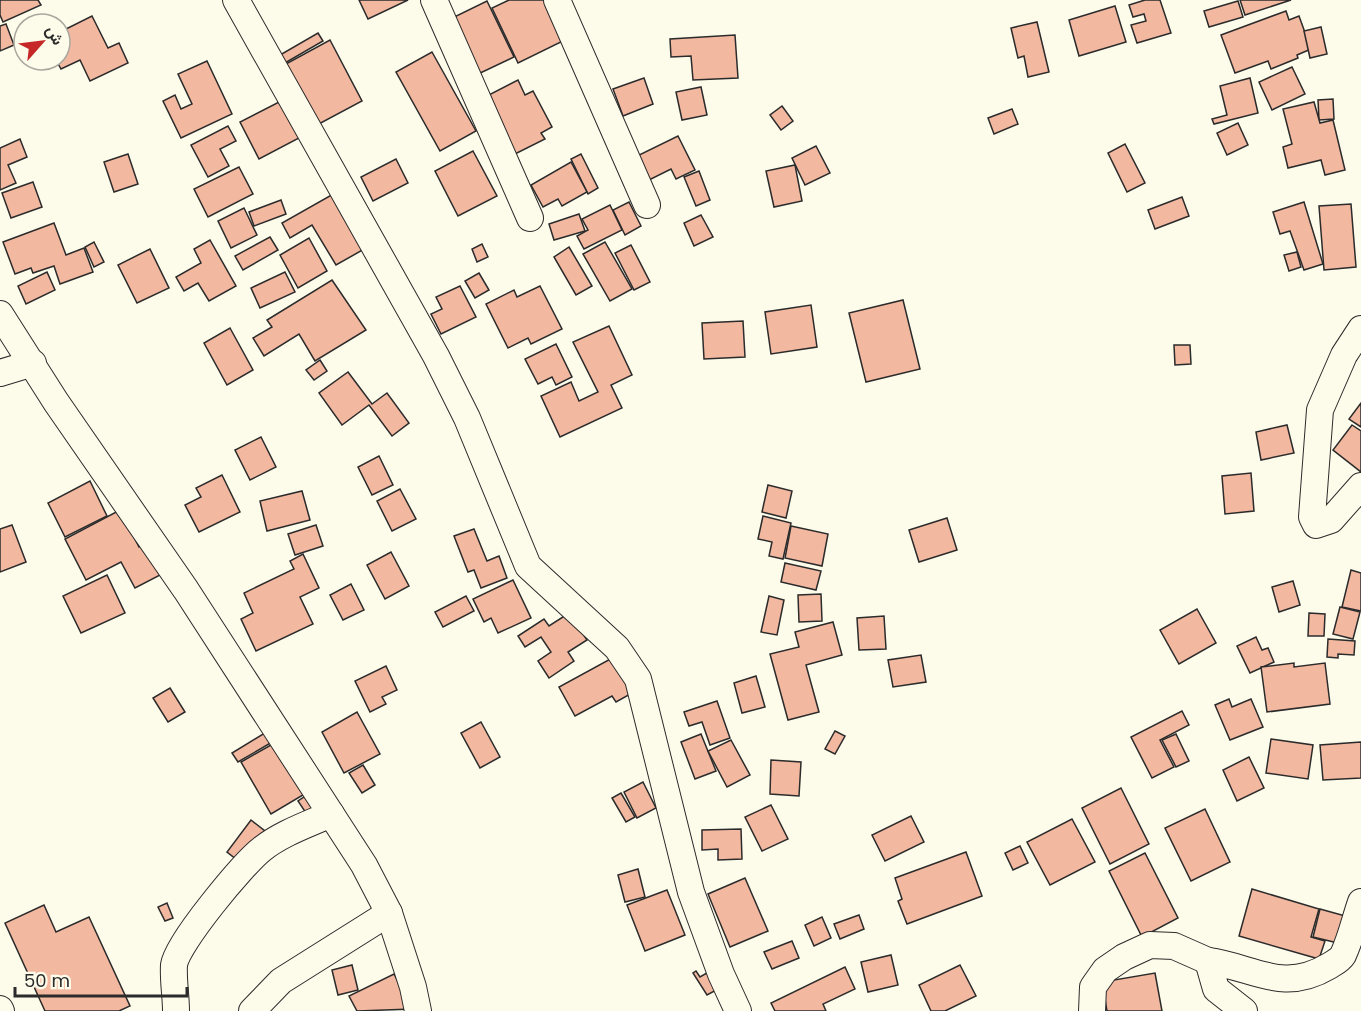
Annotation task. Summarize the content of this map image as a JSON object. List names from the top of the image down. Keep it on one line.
{"scale_bar":"50 m","north":"top right"}
